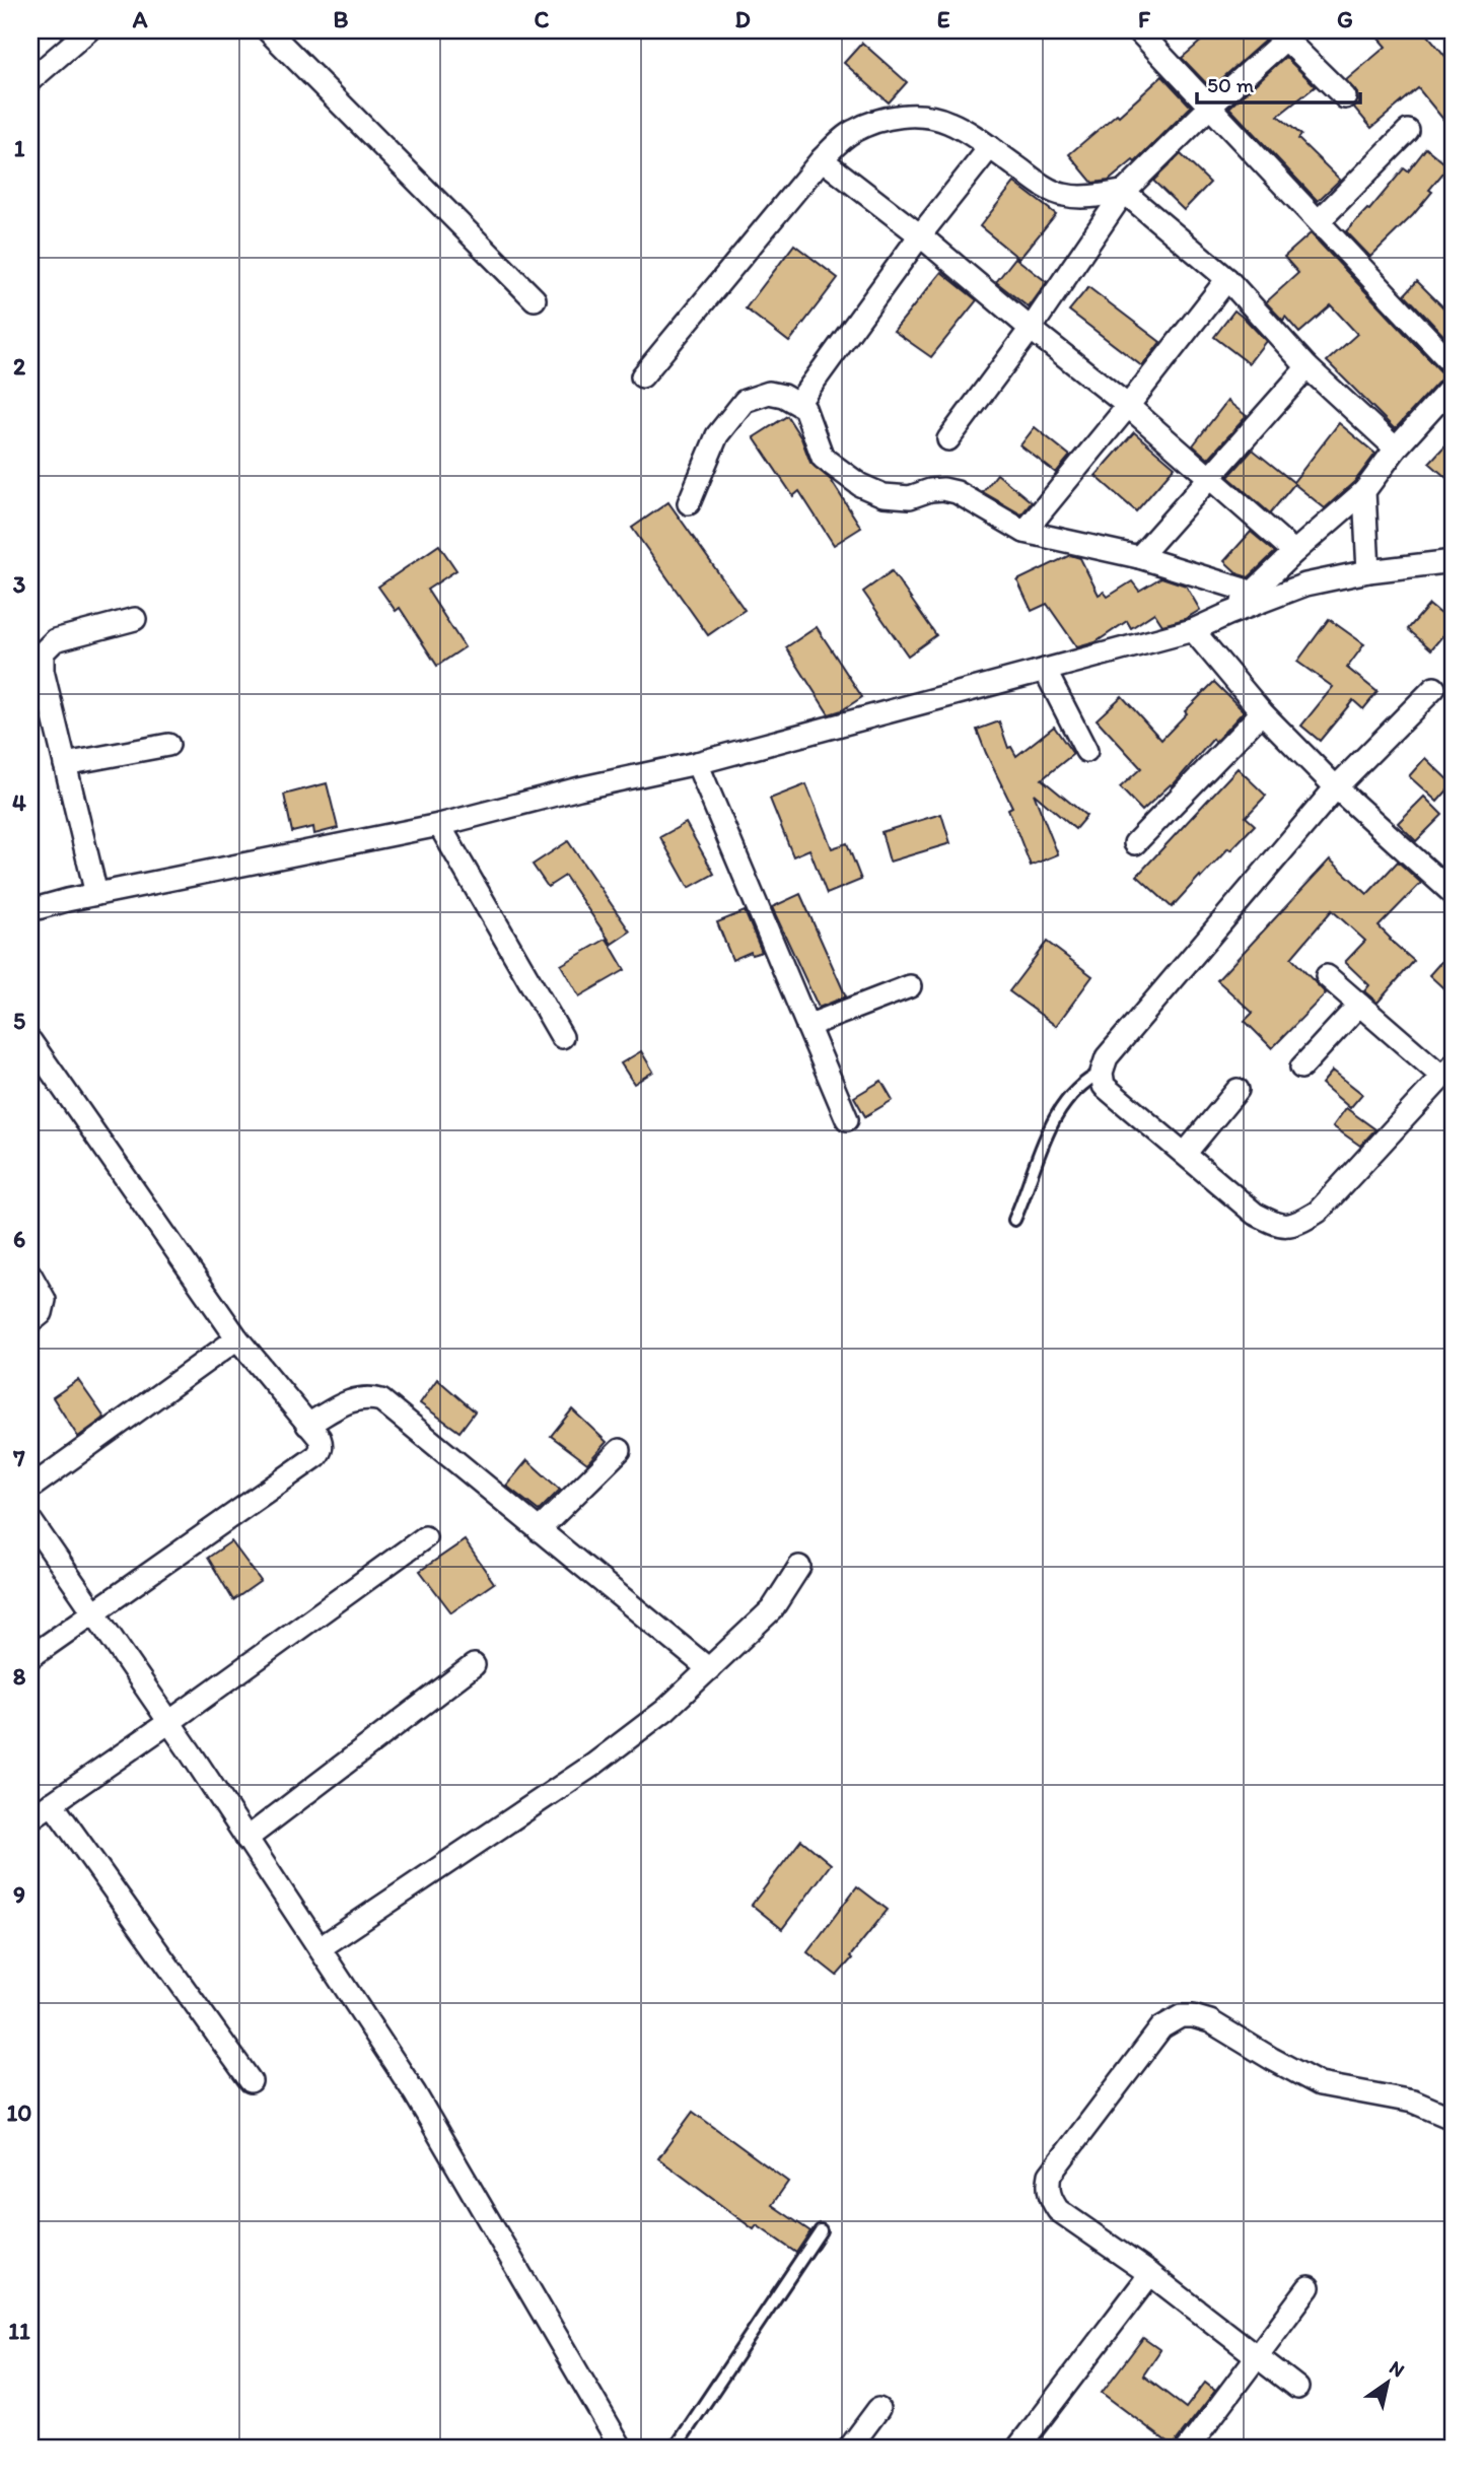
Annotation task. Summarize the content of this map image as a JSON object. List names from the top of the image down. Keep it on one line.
{"scale_bar":"50 m","north":"top right","grid":{"columns":["A","B","C","D","E","F","G"],"rows":["1","2","3","4","5","6","7","8","9","10","11"]}}
